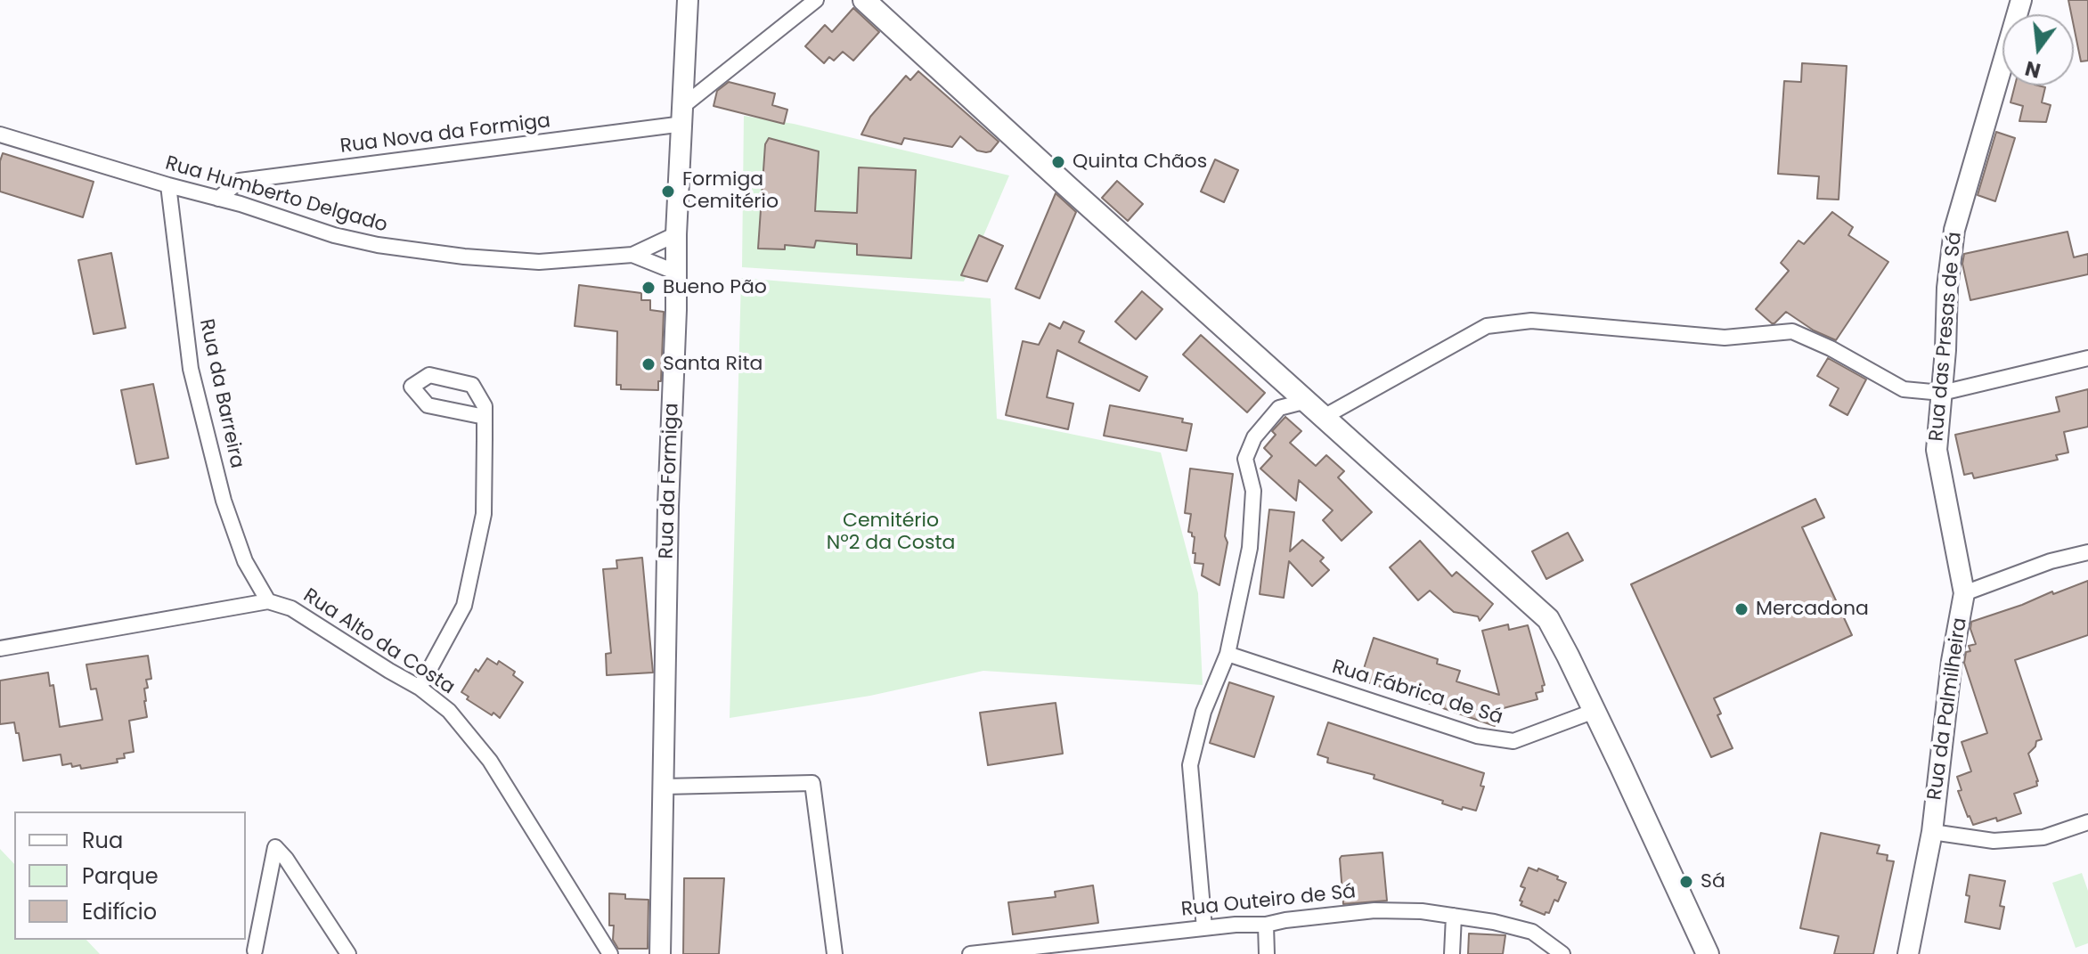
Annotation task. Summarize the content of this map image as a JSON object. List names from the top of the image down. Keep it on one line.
{"streets":{"street":["Rua Nova da Formiga","Rua Humberto Delgado","Rua das Presas de Sá","Rua da Barreira","Rua da Formiga","Rua Alto da Costa","Rua Fábrica de Sá","Rua da Palmilheira","Rua Outeiro de Sá"]},"crossings":[["Rua Nova da Formiga","Rua Humberto Delgado"],["Rua Nova da Formiga","Rua da Formiga"],["Rua Humberto Delgado","Rua da Barreira"],["Rua Humberto Delgado","Rua da Formiga"],["Rua das Presas de Sá","Rua da Palmilheira"],["Rua da Barreira","Rua Alto da Costa"]],"parks":["Cemitério Nº2 da Costa"],"places":["Quinta Chãos","Formiga Cemitério","Bueno Pão","Santa Rita","Mercadona","Sá"],"legend":["Rua","Parque","Edifício"],"north":"bottom"}
